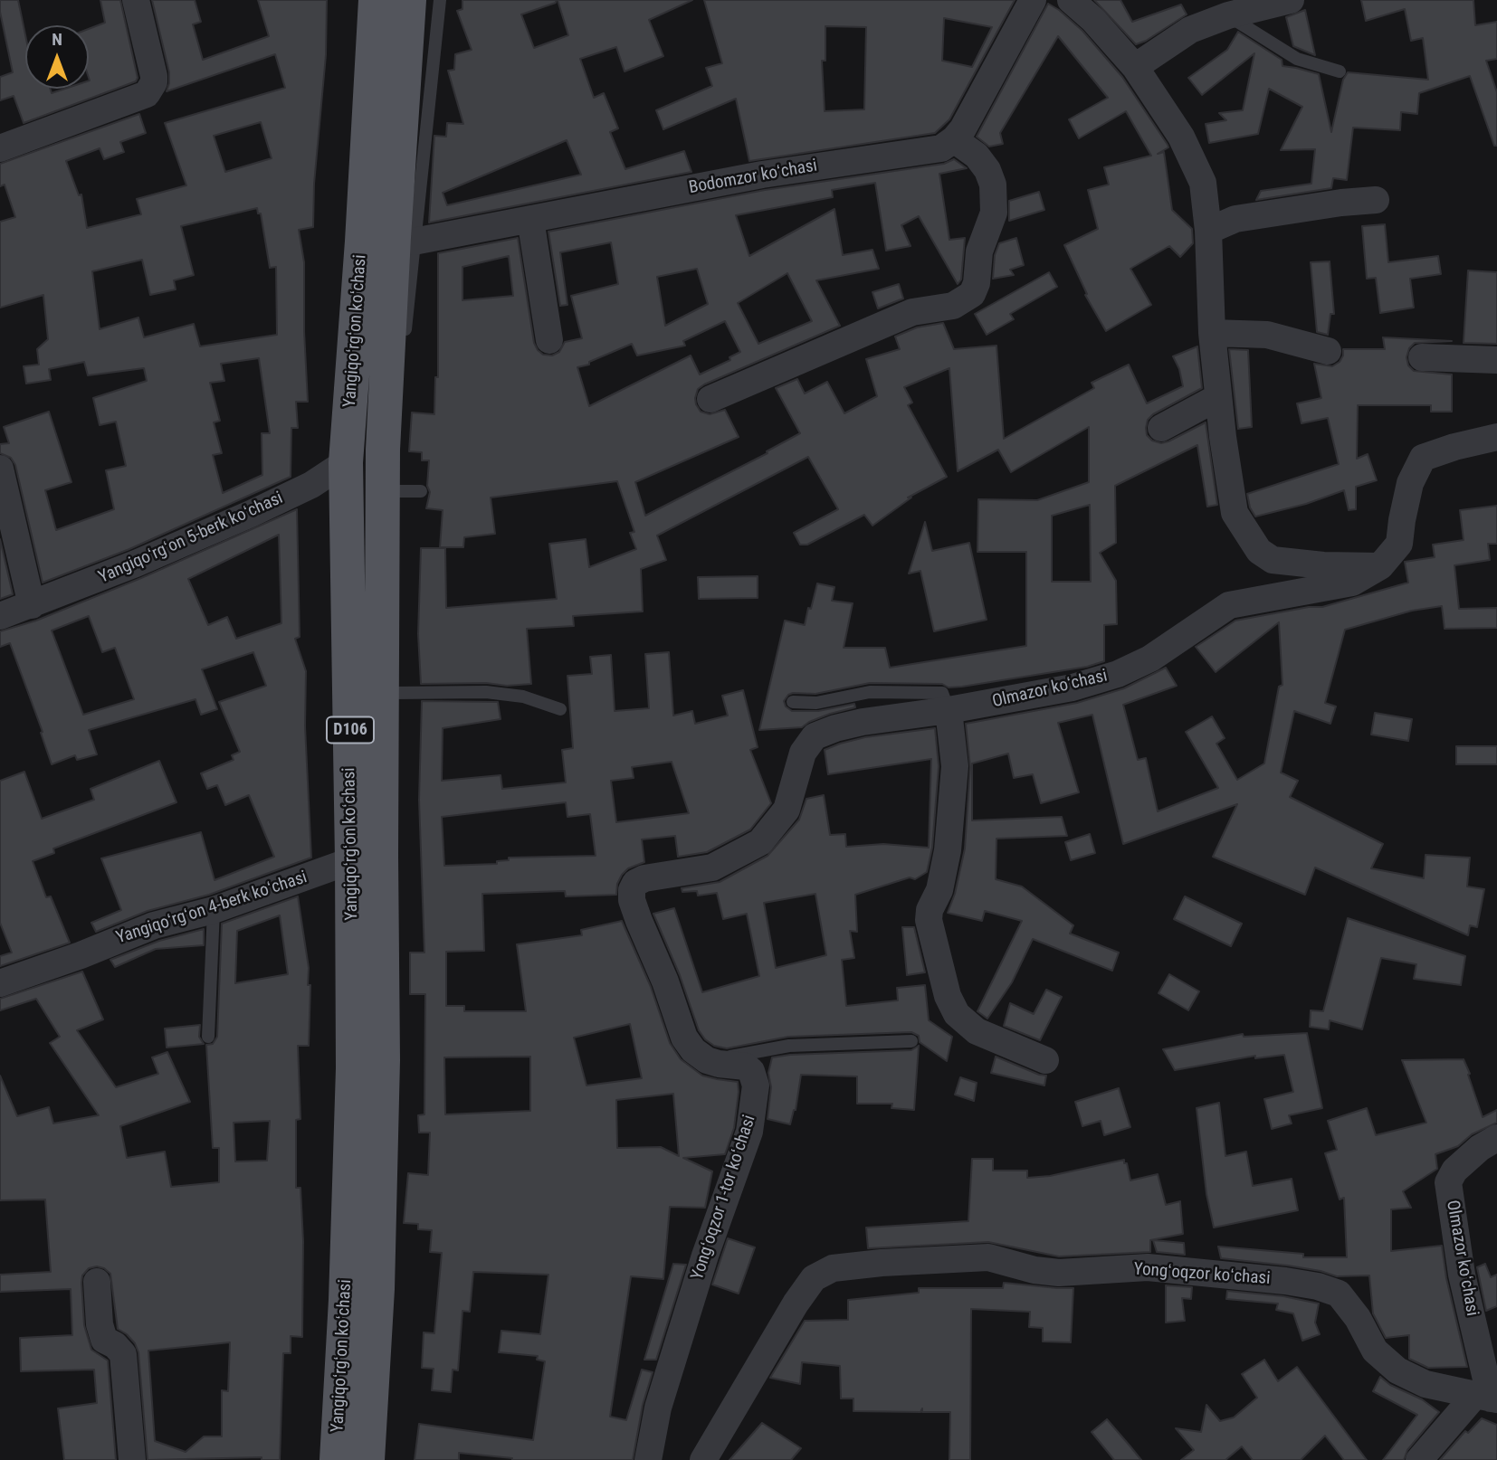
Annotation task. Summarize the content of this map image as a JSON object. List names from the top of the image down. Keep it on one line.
{"streets":{"main road":["Yangiqoʻrgʻon koʻchasi","D106"],"street":["Bodomzor koʻchasi","Yangiqoʻrgʻon 5-berk koʻchasi","Olmazor koʻchasi","Yangiqoʻrgʻon 4-berk koʻchasi","Yongʻoqzor 1-tor koʻchasi","Yongʻoqzor koʻchasi"]},"crossings":[["Bodomzor koʻchasi","Yangiqoʻrgʻon koʻchasi"],["Yangiqoʻrgʻon koʻchasi","Yangiqoʻrgʻon 5-berk koʻchasi"],["Yangiqoʻrgʻon koʻchasi","Yangiqoʻrgʻon 4-berk koʻchasi"],["Olmazor koʻchasi","Yongʻoqzor koʻchasi"]],"north":"top"}
